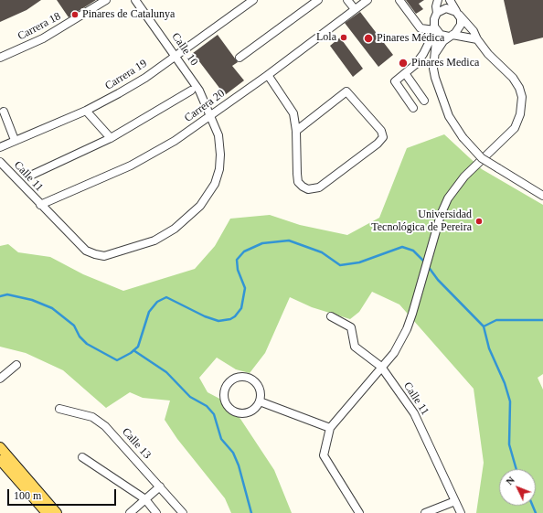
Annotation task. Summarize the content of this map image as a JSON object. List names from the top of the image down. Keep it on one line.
{"streets":{"street":["Carrera 18","Calle 10","Carrera 19","Carrera 20","Calle 11","Calle 13"]},"crossings":[["Calle 10","Carrera 19"],["Calle 10","Carrera 20"],["Calle 10","Calle 11"],["Carrera 20","Calle 11"]],"places":["Pinares de Catalunya","Lola","Pinares Médica","Pinares Medica","Universidad Tecnológica de Pereira"],"scale_bar":"100 m","north":"top left"}
